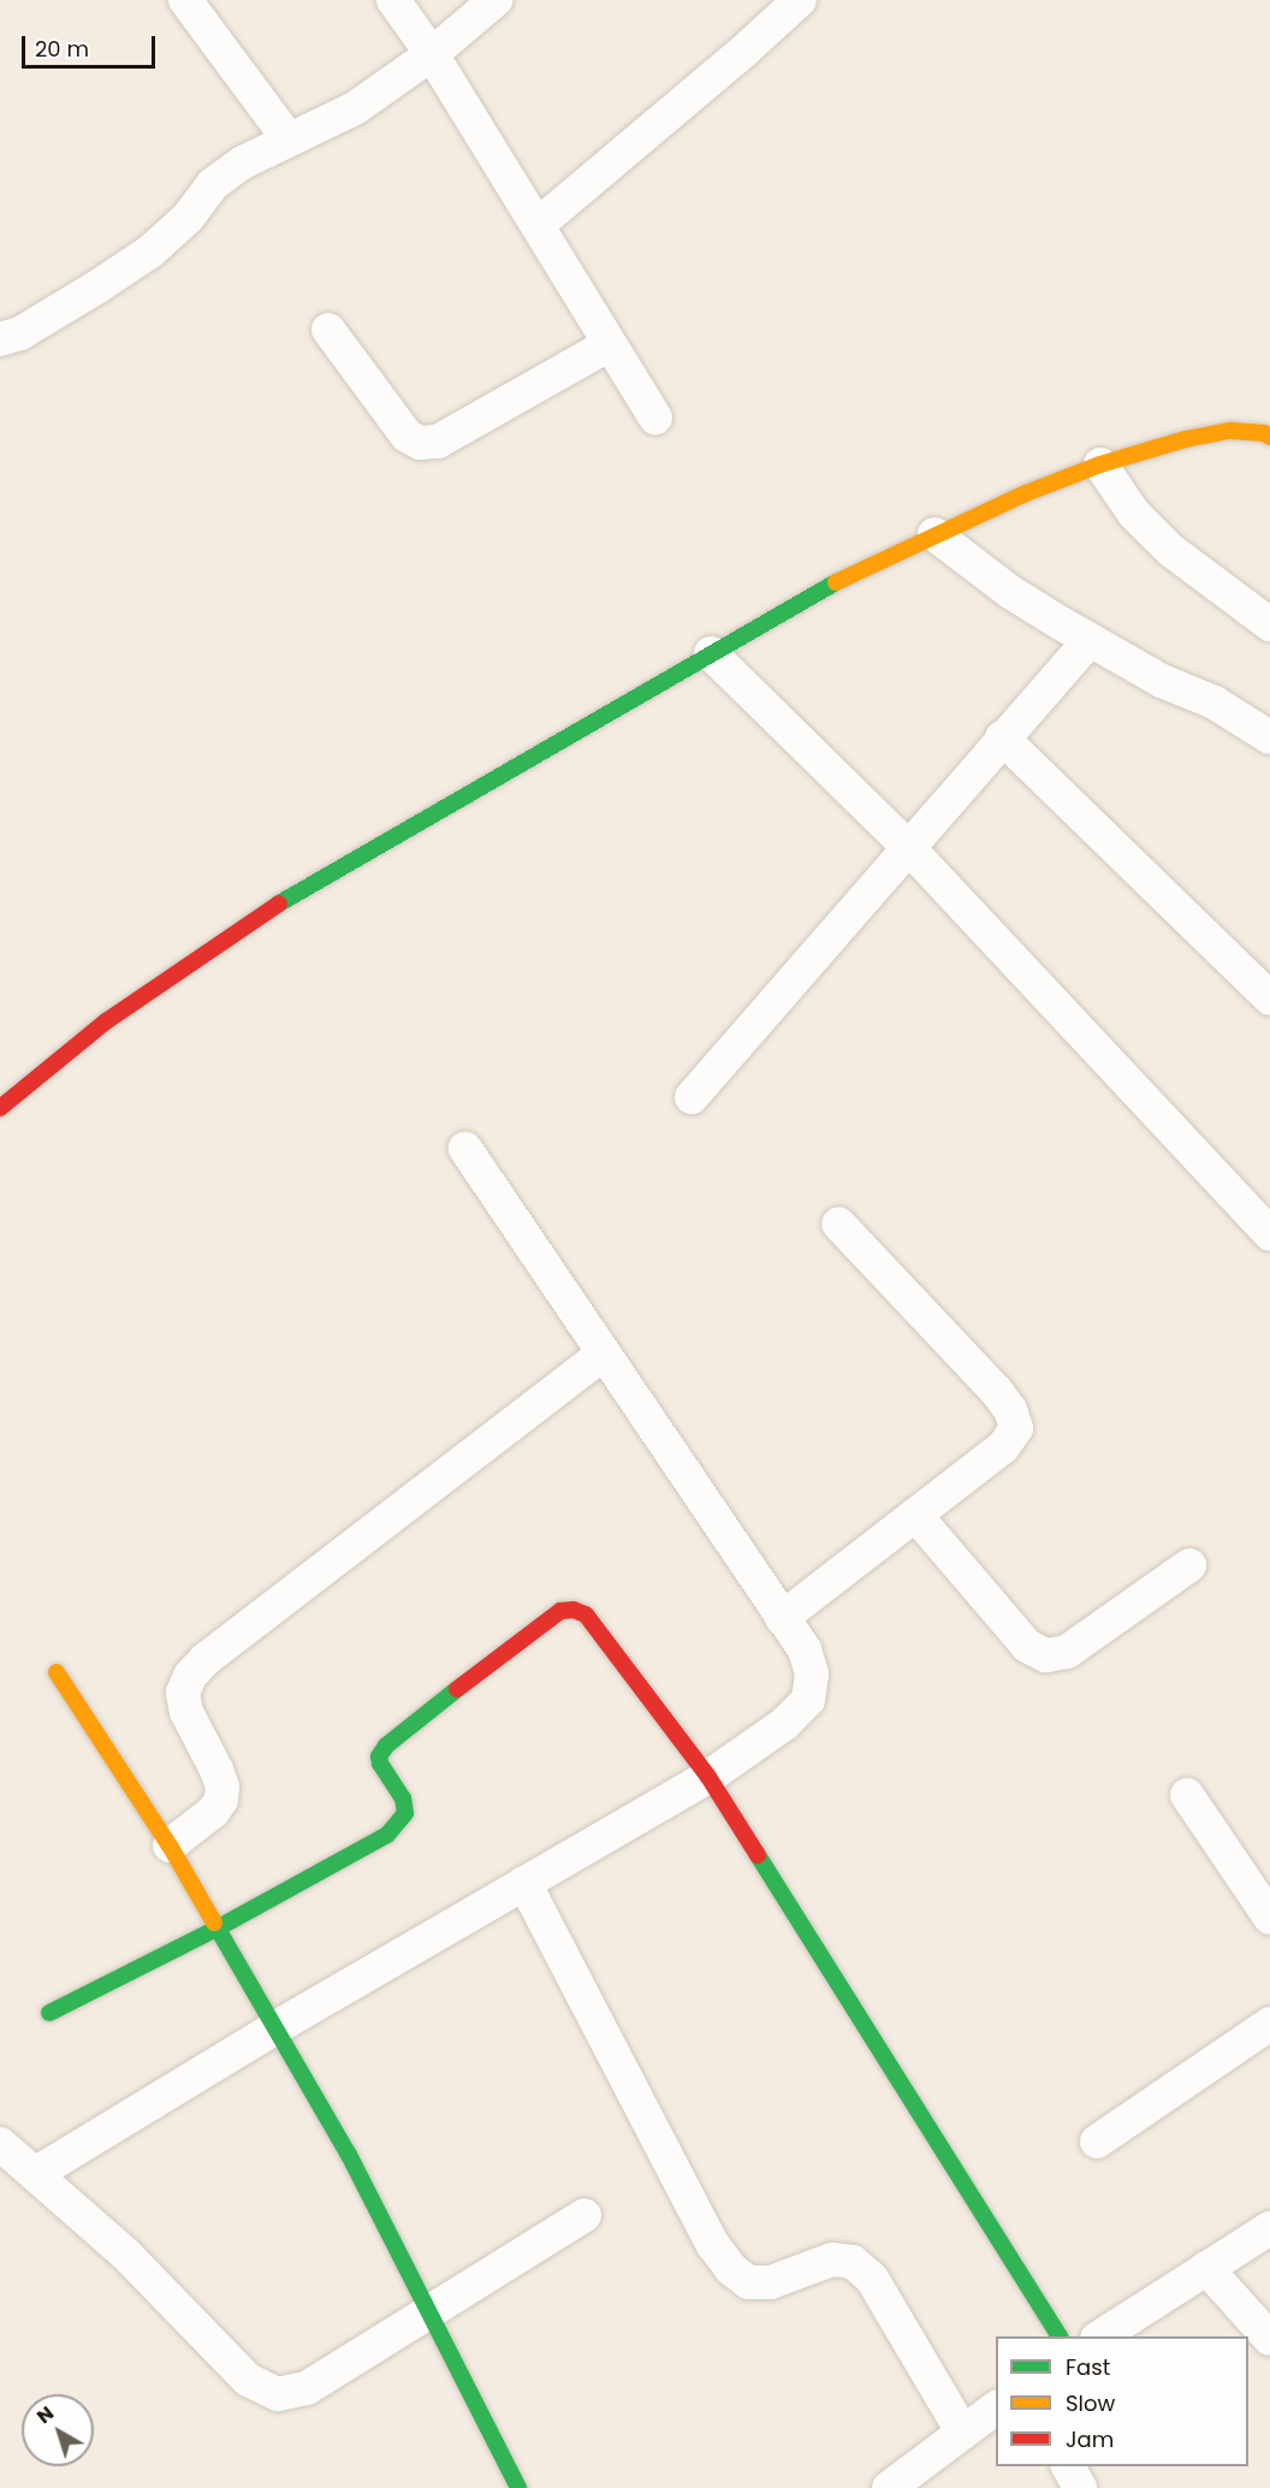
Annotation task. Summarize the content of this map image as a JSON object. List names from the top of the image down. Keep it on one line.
{"legend":["Fast","Slow","Jam"],"scale_bar":"20 m","north":"top left"}
